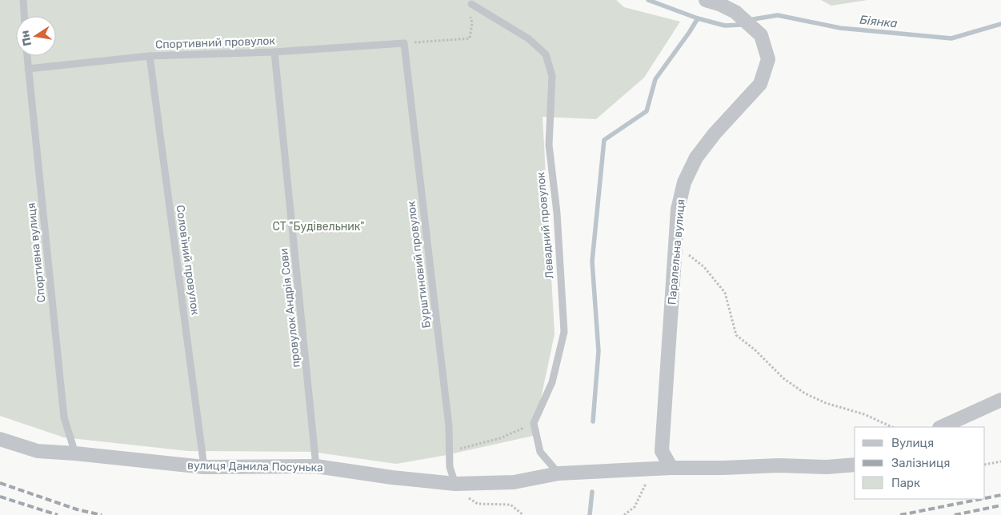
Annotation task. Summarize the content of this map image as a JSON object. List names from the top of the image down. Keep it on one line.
{"streets":{"street":["Паралельна вулиця","вулиця Данила Посунька"],"lane":["Спортивний провулок","Левадний провулок","Спортивна вулиця","Соловʼїний провулок","Бурштиновий провулок","провулок Андрія Сови"]},"crossings":[["Спортивний провулок","Спортивна вулиця"],["Спортивний провулок","Соловʼїний провулок"],["Спортивний провулок","Бурштиновий провулок"],["Спортивний провулок","провулок Андрія Сови"],["Паралельна вулиця","вулиця Данила Посунька"],["Спортивна вулиця","вулиця Данила Посунька"],["Соловʼїний провулок","вулиця Данила Посунька"],["Бурштиновий провулок","вулиця Данила Посунька"],["провулок Андрія Сови","вулиця Данила Посунька"]],"water":["Біянка"],"parks":["СТ \"Будівельник\""],"legend":["Вулиця","Залізниця","Парк"],"north":"left"}
